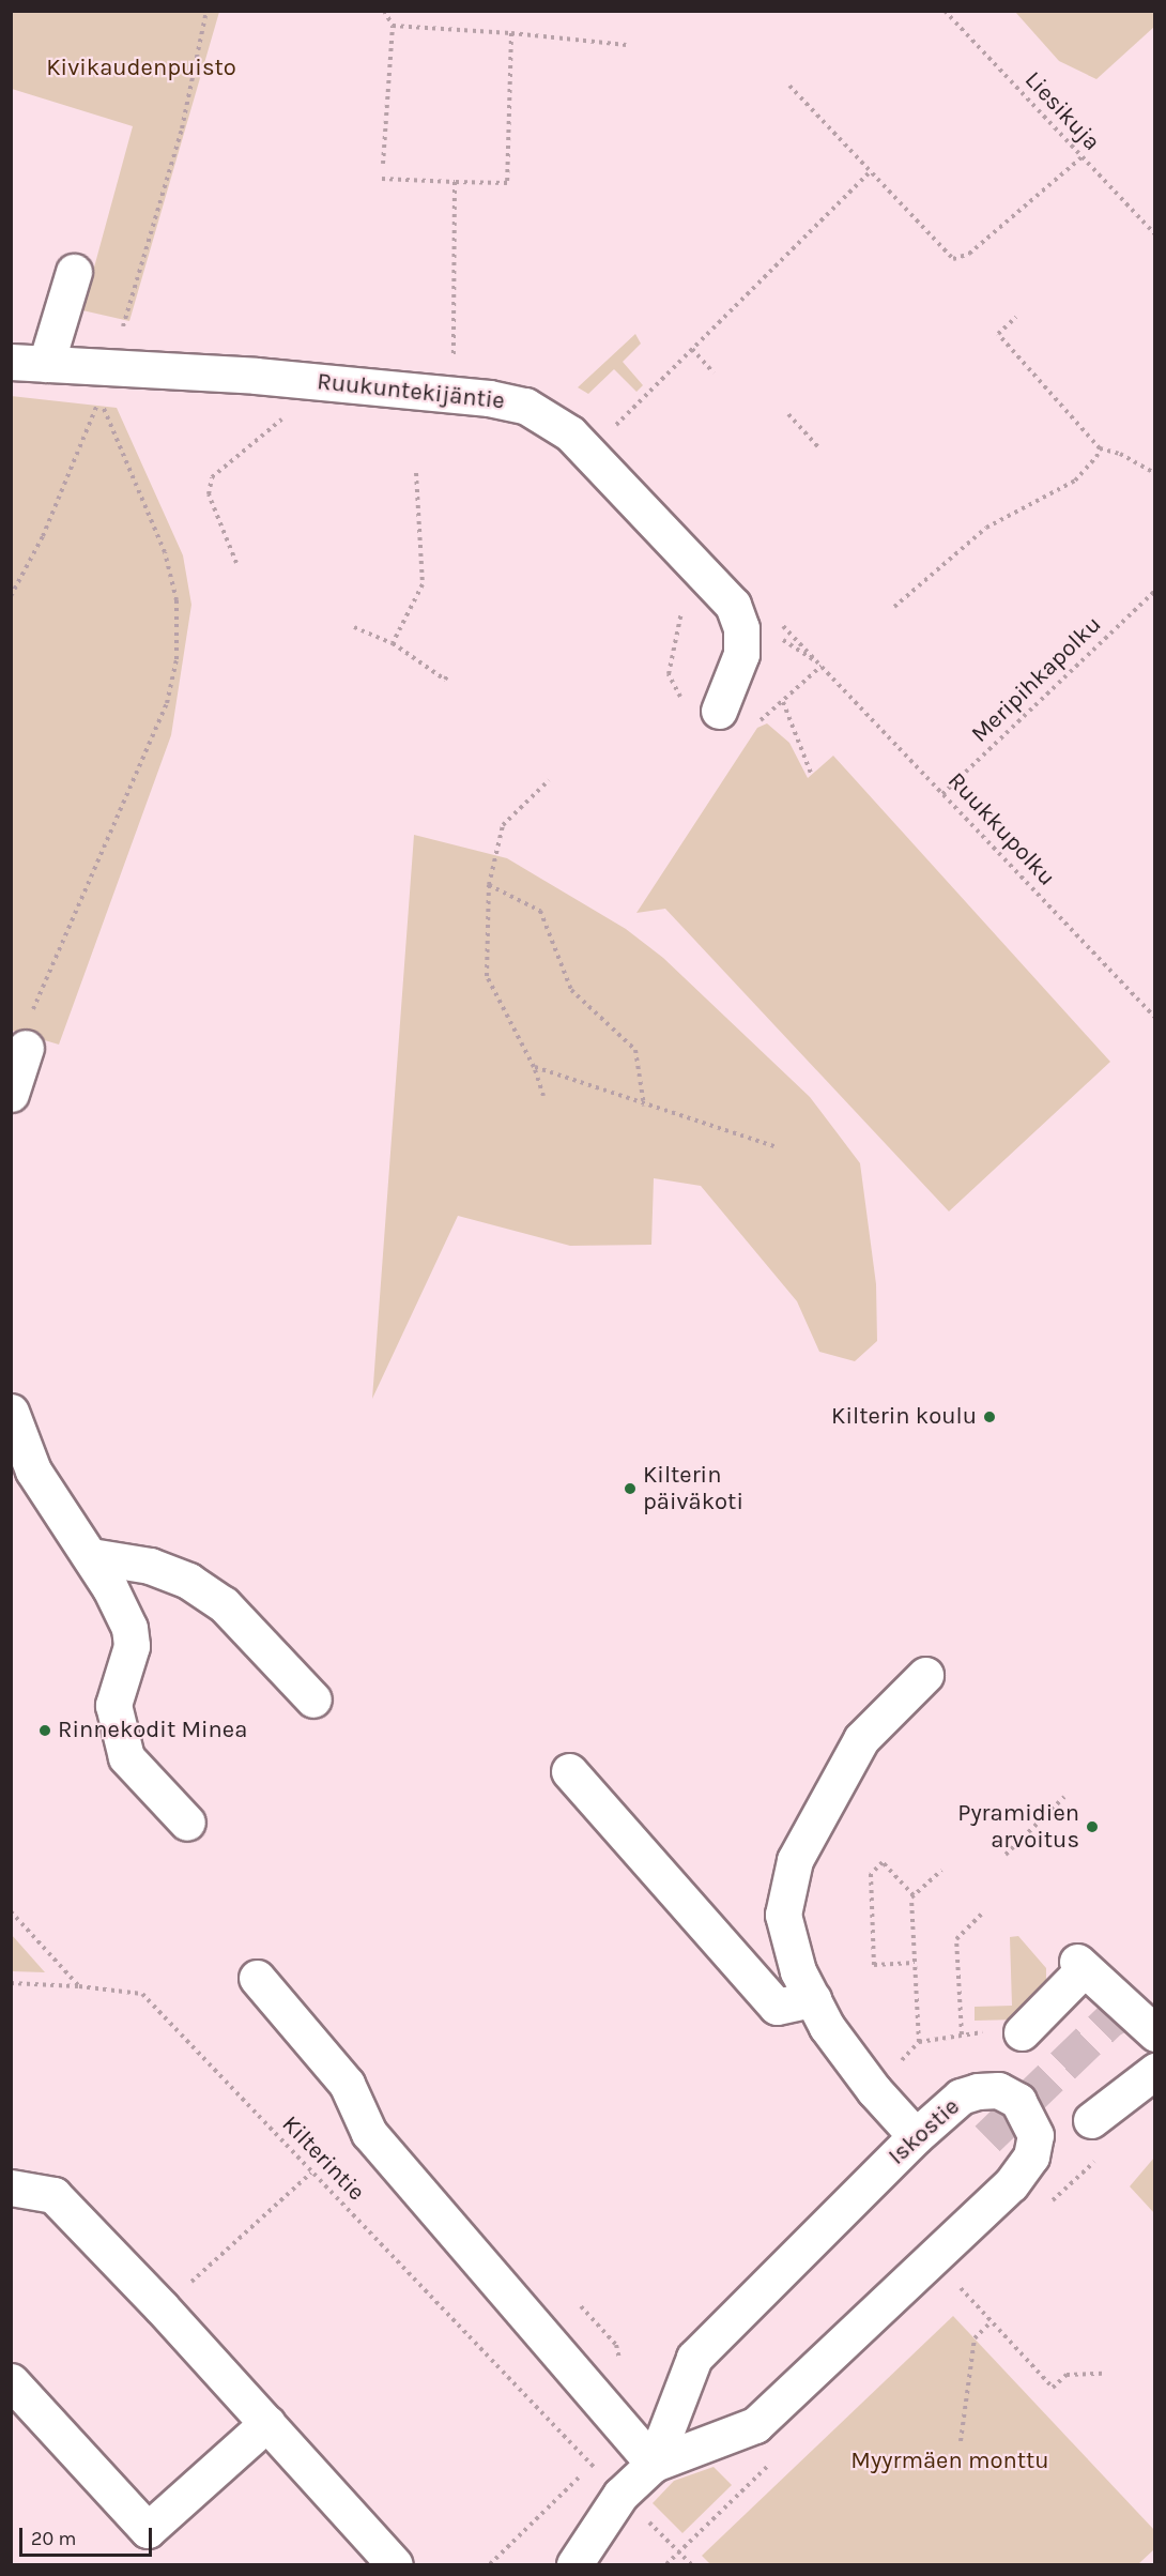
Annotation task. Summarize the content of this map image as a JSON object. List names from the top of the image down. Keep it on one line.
{"streets":{"street":["Ruukuntekijäntie","Iskostie"],"path":["Liesikuja","Meripihkapolku","Ruukkupolku","Kilterintie"]},"crossings":[["Meripihkapolku","Ruukkupolku"]],"parks":["Kivikaudenpuisto","Myyrmäen monttu"],"places":["Kilterin koulu","Kilterin päiväkoti","Rinnekodit Minea","Pyramidien arvoitus"],"scale_bar":"20 m"}
